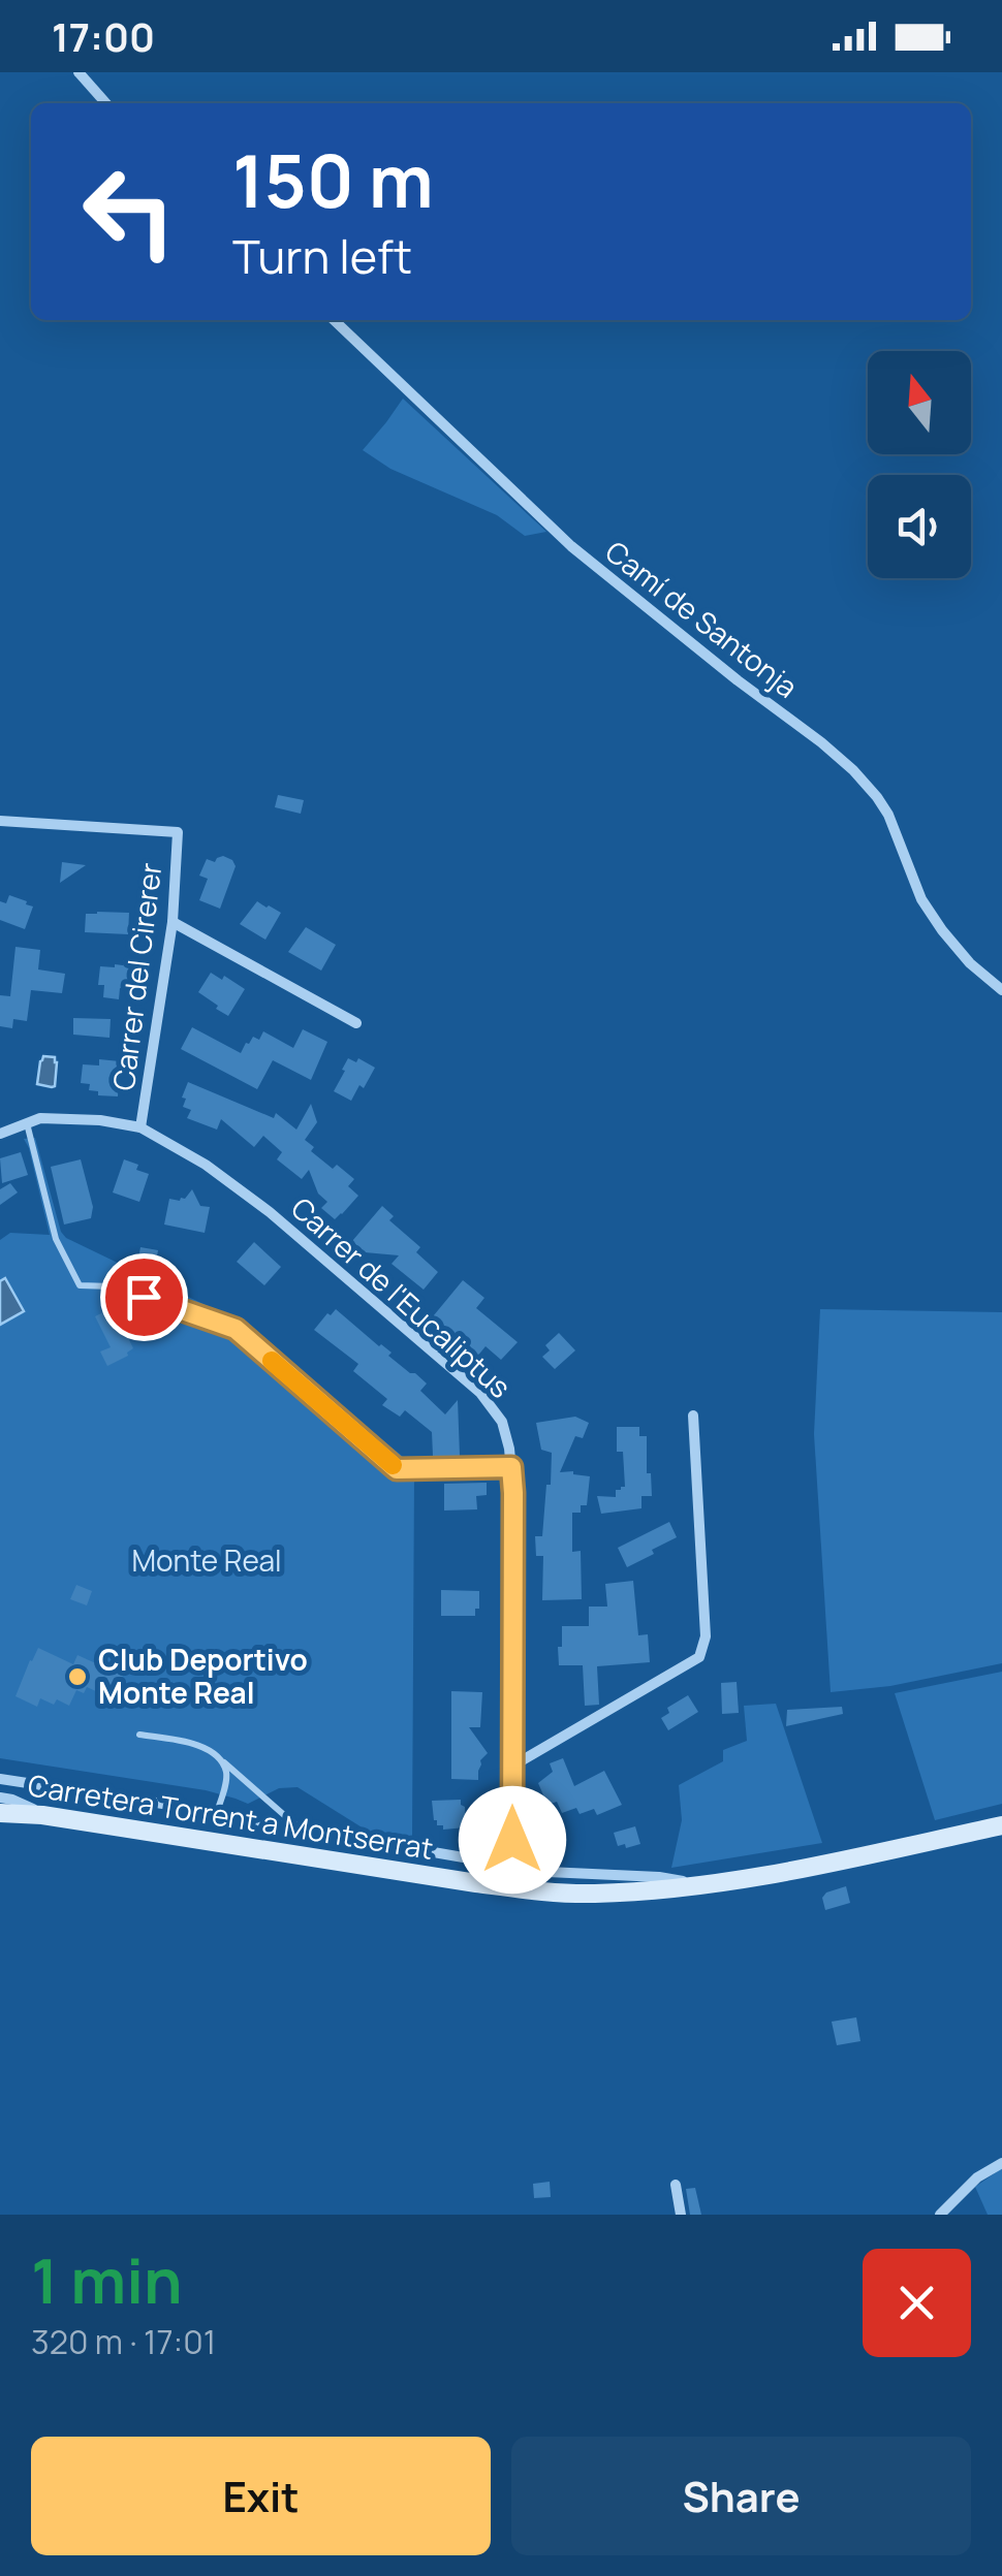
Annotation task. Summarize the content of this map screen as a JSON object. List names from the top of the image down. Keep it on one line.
{"streets":{"main road":["Carretera Torrent a Montserrat"],"street":["Camí de Santonja","Carrer del Cirerer","Carrer de l'Eucaliptus"]},"crossings":[["Carrer del Cirerer","Carrer de l'Eucaliptus"]],"parks":["Monte Real"],"places":["Club Deportivo Monte Real"],"north":"top","page":{"status":"17:00","turn":["150 m","Turn left"],"heading":["1 min","320 m · 17:01"],"buttons":["Exit","Share"]}}
